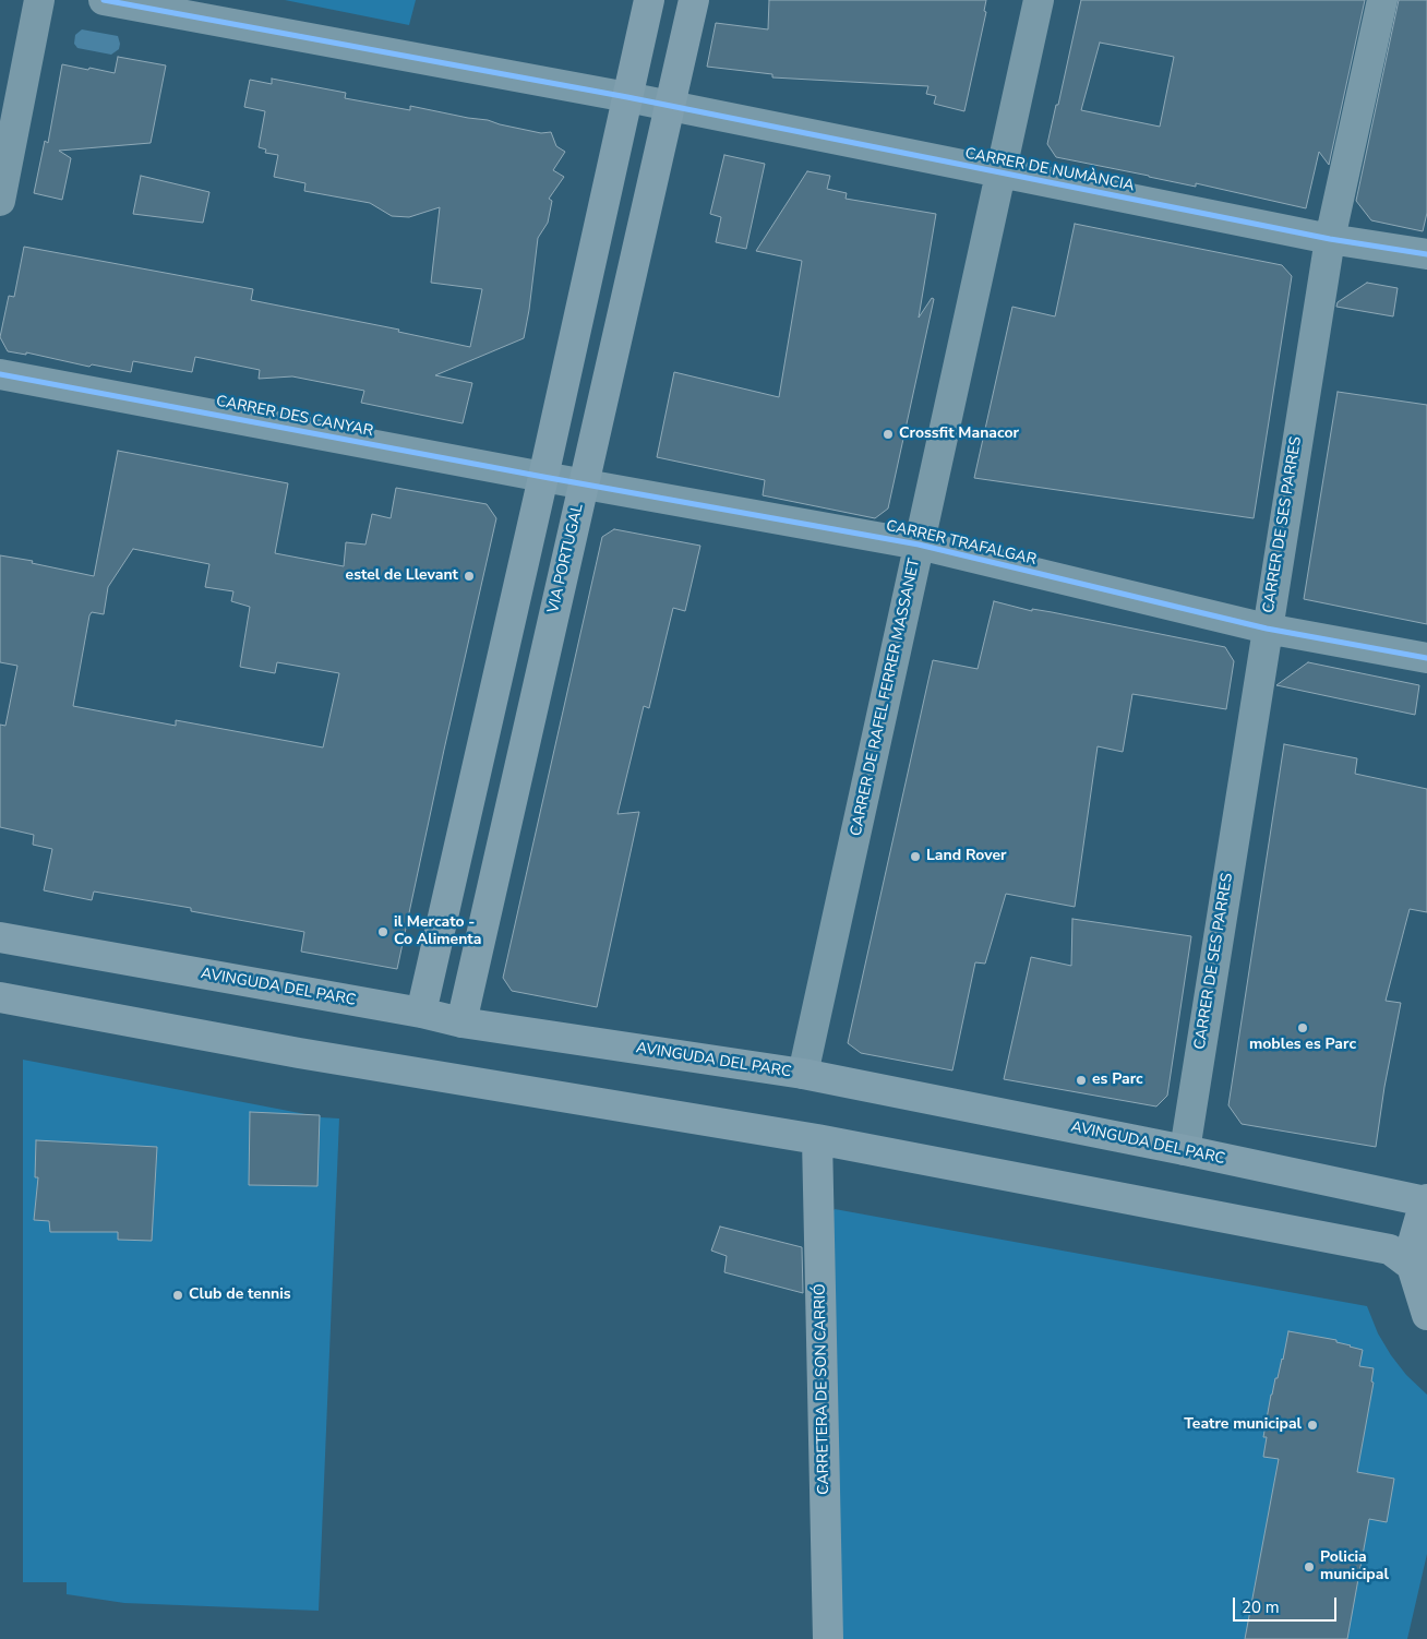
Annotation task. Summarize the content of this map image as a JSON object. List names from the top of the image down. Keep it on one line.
{"streets":{"main road":["VIA PORTUGAL","AVINGUDA DEL PARC","CARRETERA DE SON CARRIÓ"],"street":["CARRER DE NUMÀNCIA","CARRER DES CANYAR","CARRER DE SES PARRES","CARRER TRAFALGAR","CARRER DE RAFEL FERRER MASSANET"]},"crossings":[["CARRER DE NUMÀNCIA","CARRER DE SES PARRES"],["CARRER DE NUMÀNCIA","VIA PORTUGAL"],["CARRER DE NUMÀNCIA","CARRER DE RAFEL FERRER MASSANET"],["CARRER DES CANYAR","CARRER TRAFALGAR"],["CARRER DES CANYAR","VIA PORTUGAL"],["CARRER DE SES PARRES","CARRER TRAFALGAR"],["CARRER DE SES PARRES","AVINGUDA DEL PARC"],["CARRER TRAFALGAR","VIA PORTUGAL"],["CARRER TRAFALGAR","CARRER DE RAFEL FERRER MASSANET"],["VIA PORTUGAL","AVINGUDA DEL PARC"],["CARRER DE RAFEL FERRER MASSANET","AVINGUDA DEL PARC"]],"places":["Crossfit Manacor","estel de Llevant","Land Rover","il Mercato - Co Alimenta","mobles es Parc","es Parc","Club de tennis","Teatre municipal","Policia municipal"],"scale_bar":"20 m"}
